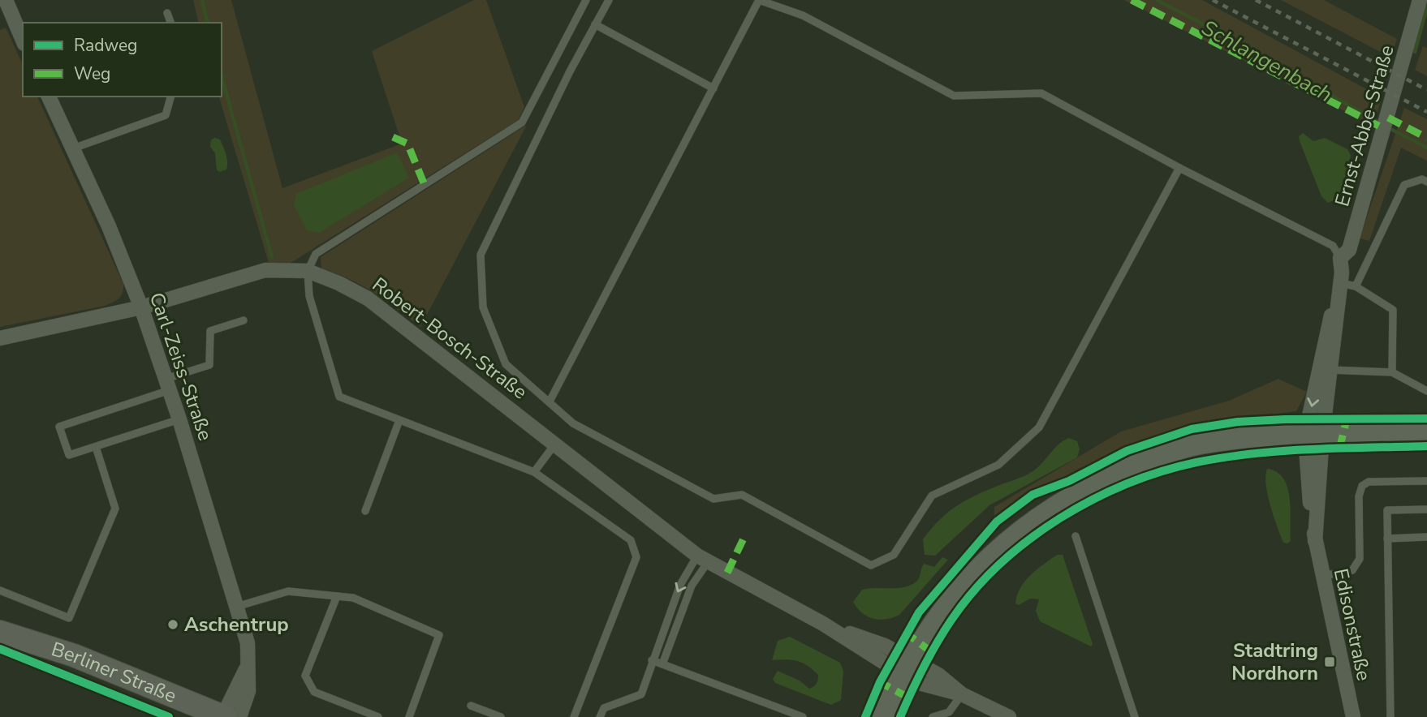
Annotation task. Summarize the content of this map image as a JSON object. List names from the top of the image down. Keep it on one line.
{"streets":{"main road":["Berliner Straße"],"street":["Ernst-Abbe-Straße","Robert-Bosch-Straße","Carl-Zeiss-Straße","Edisonstraße"]},"crossings":[["Robert-Bosch-Straße","Carl-Zeiss-Straße"],["Carl-Zeiss-Straße","Berliner Straße"]],"water":["Schlangenbach"],"places":{"other":["Aschentrup"],"transit":["Stadtring Nordhorn"]},"legend":["Radweg","Weg"]}
